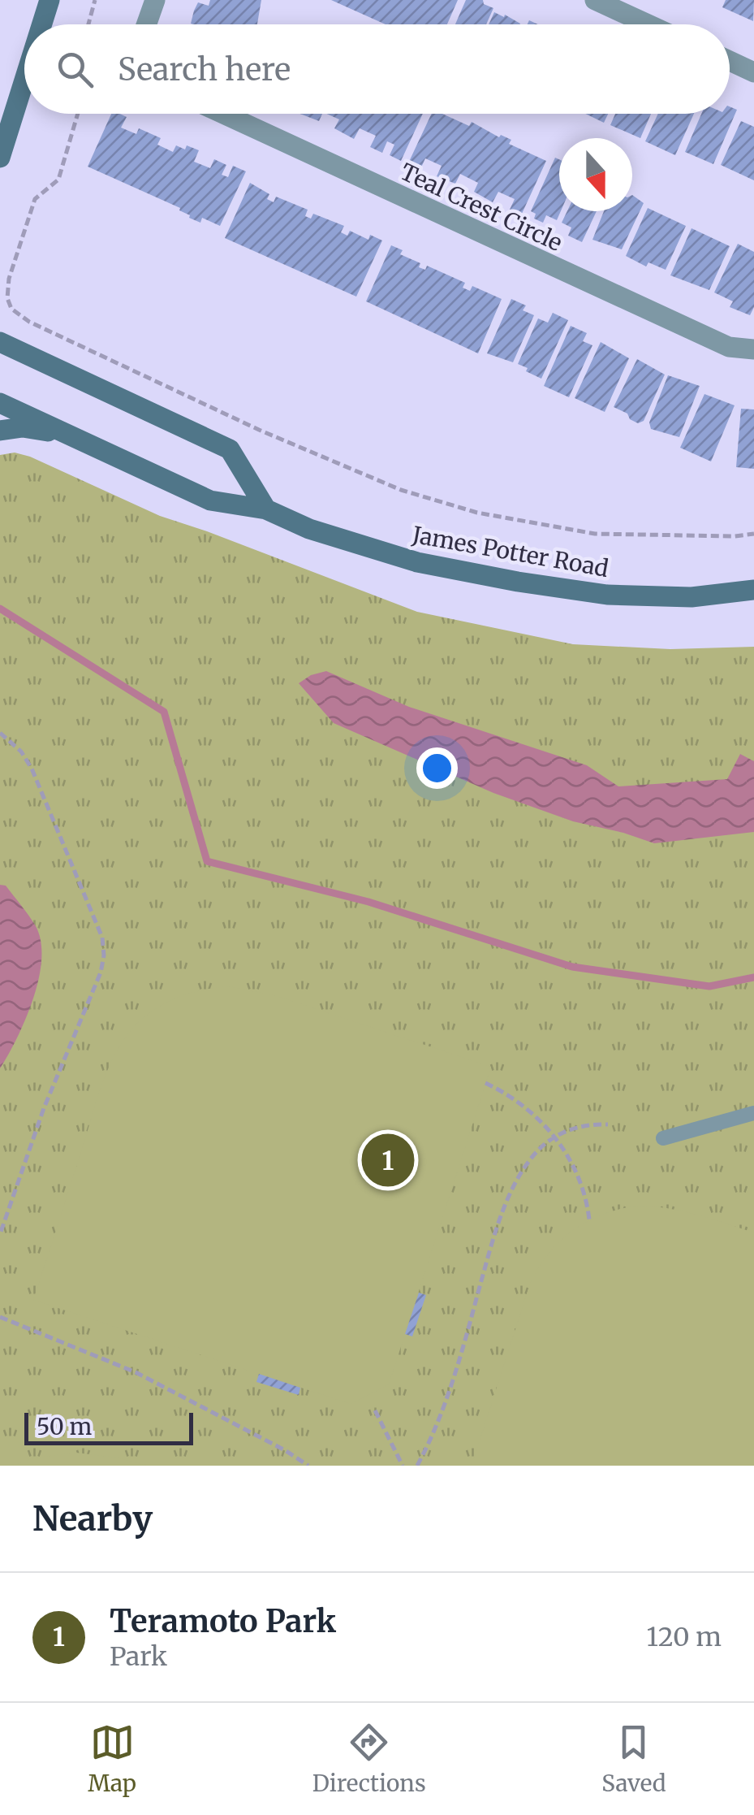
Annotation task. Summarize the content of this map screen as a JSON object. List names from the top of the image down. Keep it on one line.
{"streets":{"main road":["James Potter Road"],"street":["Teal Crest Circle"]},"scale_bar":"50 m","north":"bottom","page":{"search":"Search here","pins":"1","scale":"50 m","heading":"Nearby","list":[{"mark":"1","name":"Teramoto Park","note":"Park","value":"120 m"}],"nav":["Map","Directions","Saved"]}}
